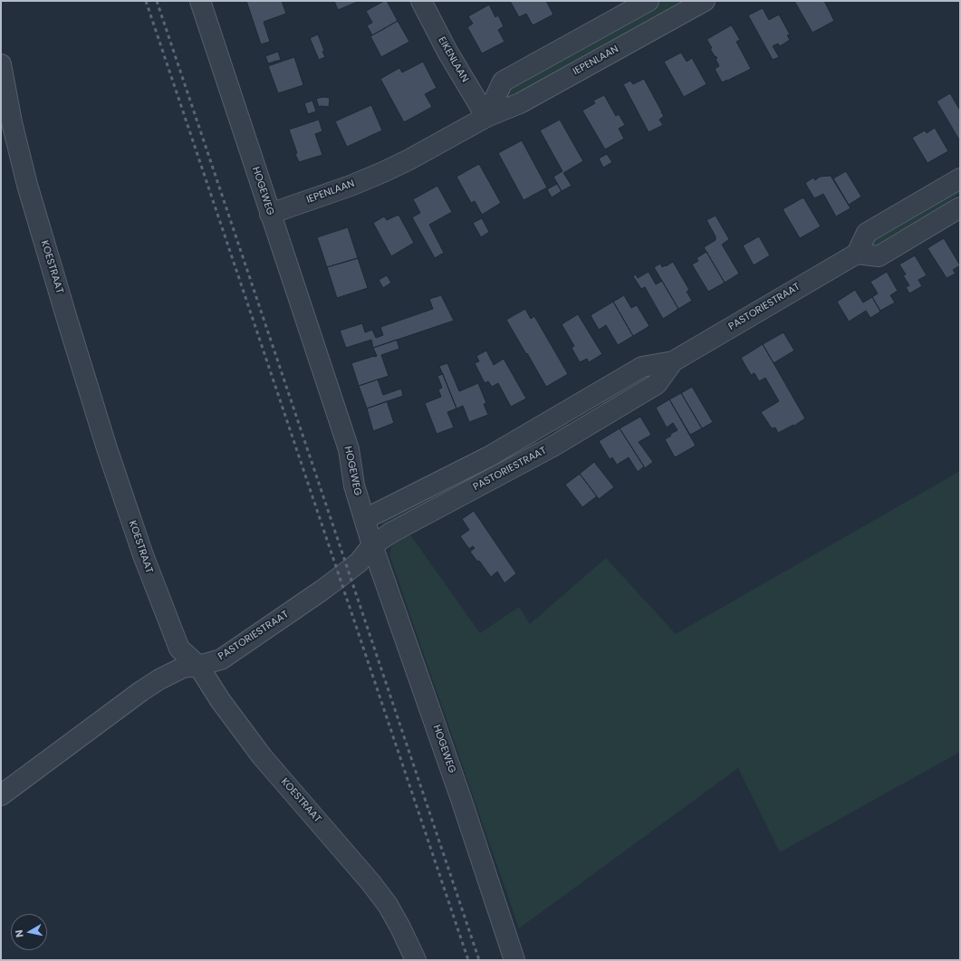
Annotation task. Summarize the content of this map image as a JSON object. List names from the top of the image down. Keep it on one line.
{"streets":{"street":["EIKENLAAN","IEPENLAAN","HOGEWEG","KOESTRAAT","PASTORIESTRAAT"]},"crossings":[["EIKENLAAN","IEPENLAAN"],["IEPENLAAN","HOGEWEG"],["HOGEWEG","PASTORIESTRAAT"],["KOESTRAAT","PASTORIESTRAAT"]],"north":"left"}
